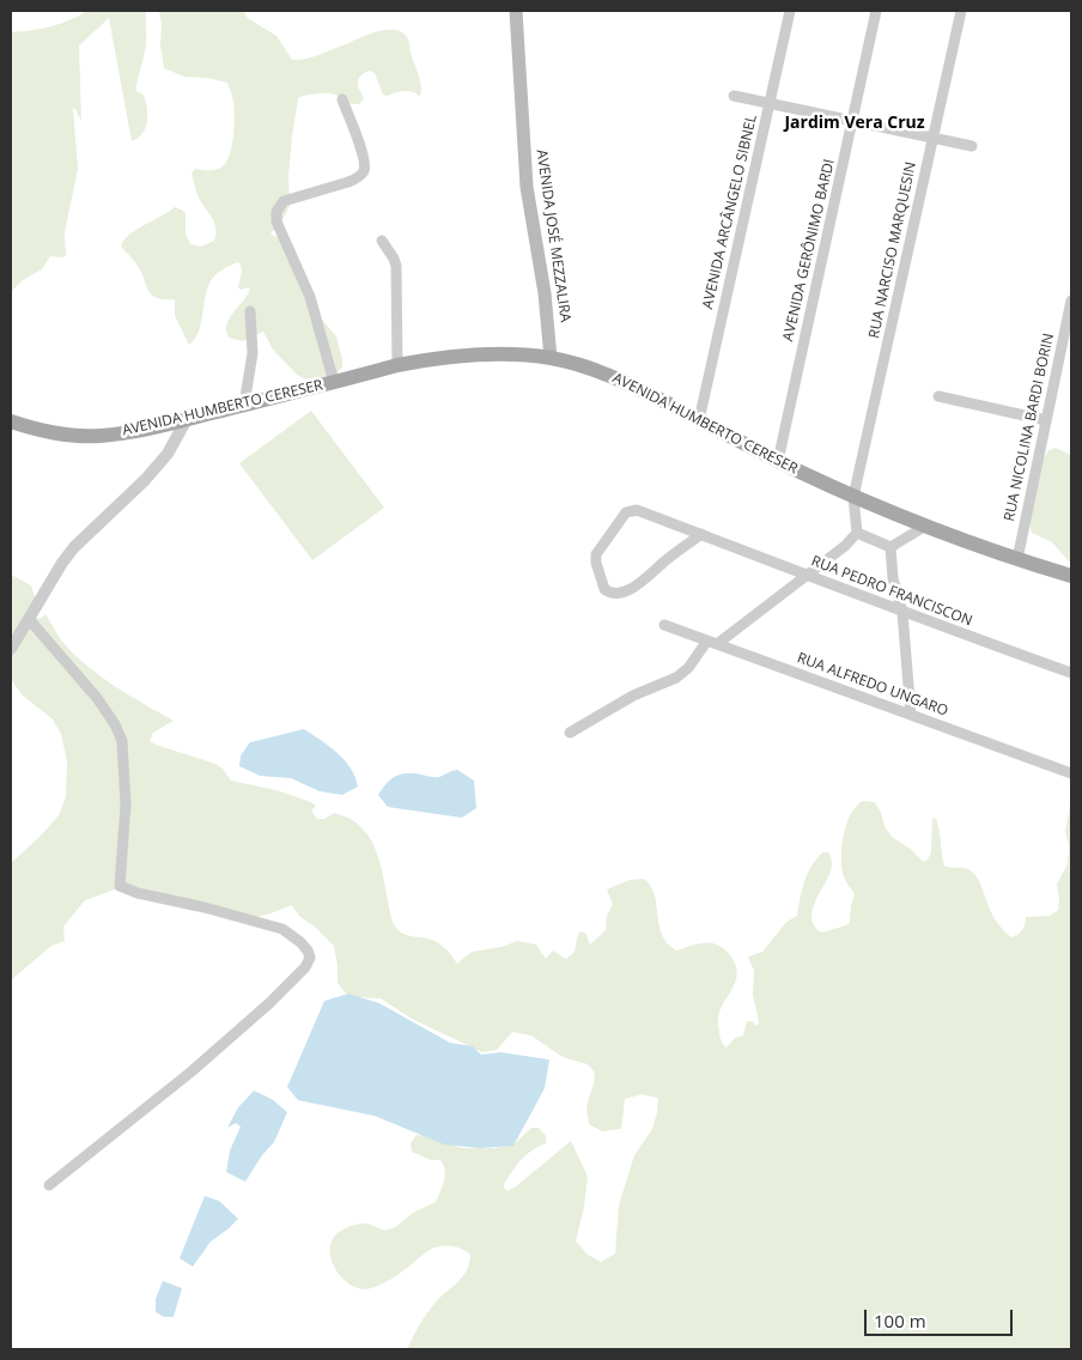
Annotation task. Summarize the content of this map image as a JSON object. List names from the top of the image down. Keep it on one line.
{"streets":{"main road":["AVENIDA JOSÉ MEZZALIRA","AVENIDA HUMBERTO CERESER"],"street":["AVENIDA ARCÂNGELO SIBNEL","AVENIDA GERÔNIMO BARDI","RUA NARCISO MARQUESIN","RUA NICOLINA BARDI BORIN","RUA PEDRO FRANCISCON","RUA ALFREDO UNGARO"]},"crossings":[["AVENIDA ARCÂNGELO SIBNEL","AVENIDA HUMBERTO CERESER"],["AVENIDA JOSÉ MEZZALIRA","AVENIDA HUMBERTO CERESER"],["AVENIDA GERÔNIMO BARDI","AVENIDA HUMBERTO CERESER"],["RUA NARCISO MARQUESIN","AVENIDA HUMBERTO CERESER"],["AVENIDA HUMBERTO CERESER","RUA NICOLINA BARDI BORIN"]],"districts":["Jardim Vera Cruz"],"scale_bar":"100 m"}
